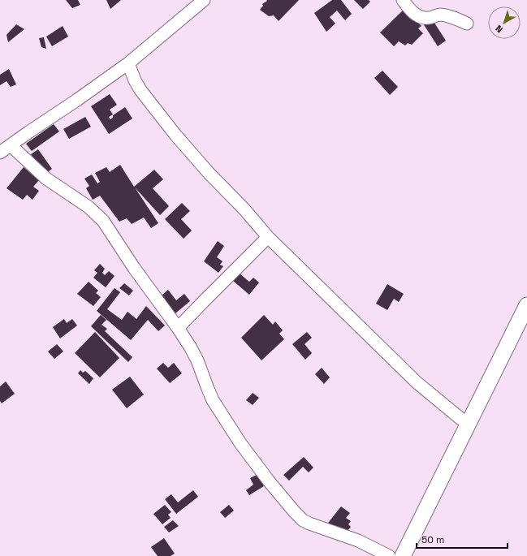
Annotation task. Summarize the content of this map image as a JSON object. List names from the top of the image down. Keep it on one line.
{"scale_bar":"50 m","north":"bottom left"}
